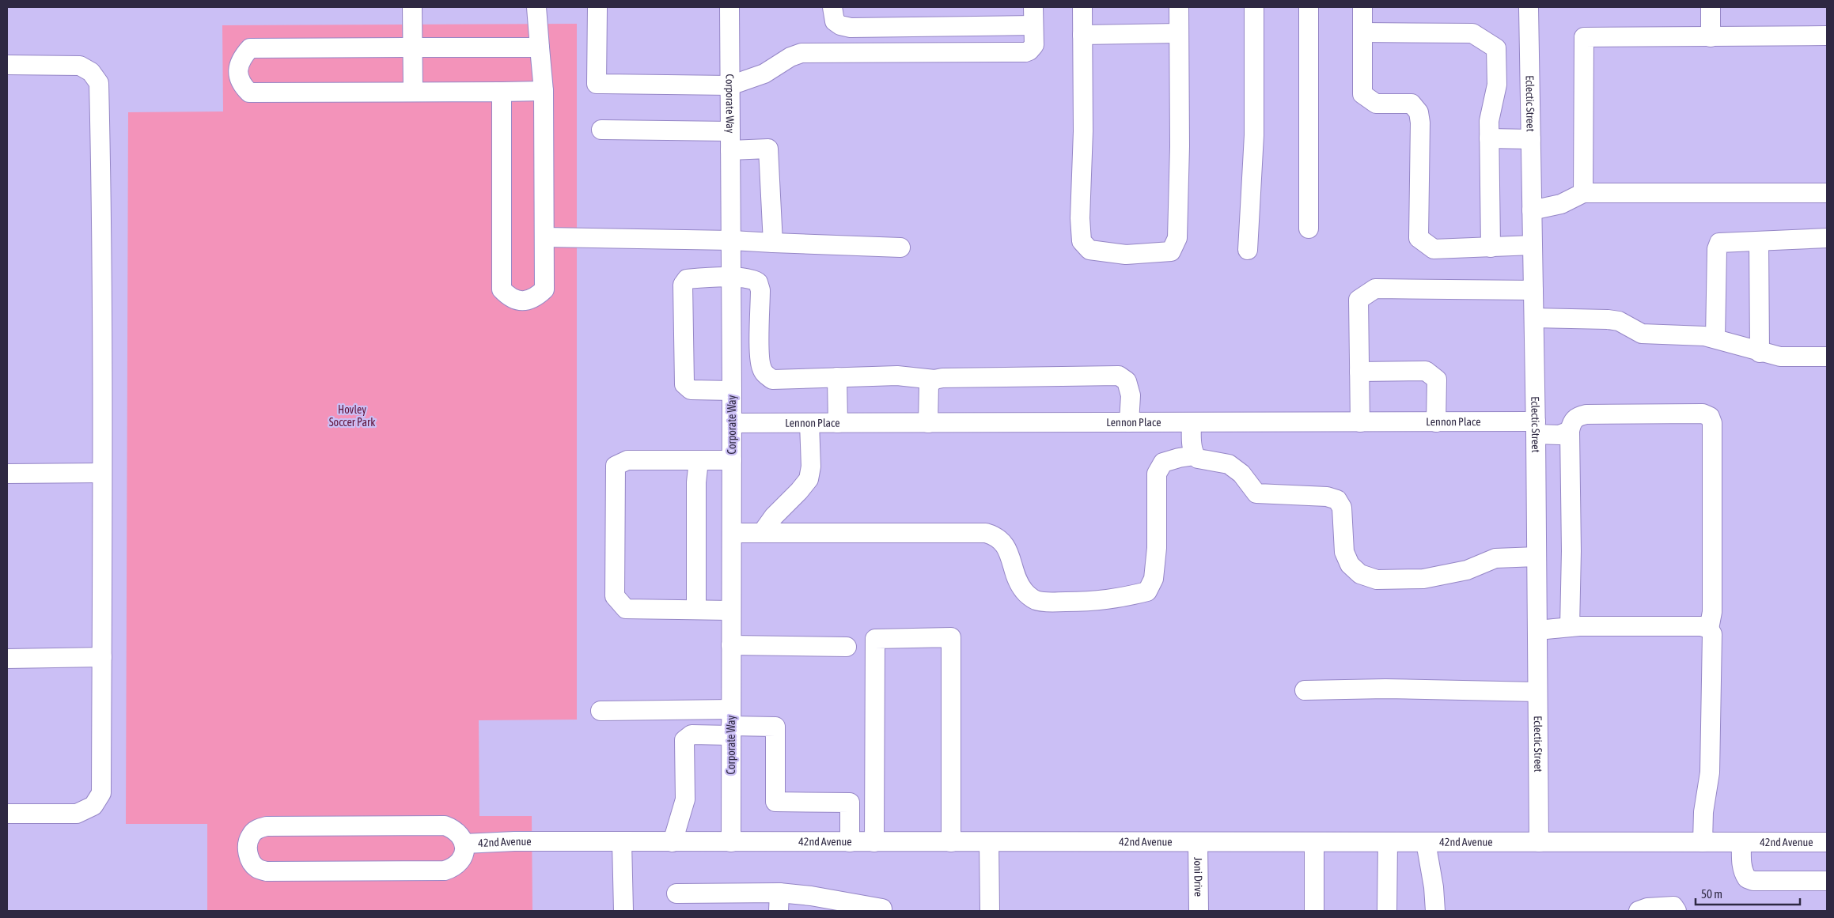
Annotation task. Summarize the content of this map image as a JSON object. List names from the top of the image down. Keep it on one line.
{"streets":{"street":["Corporate Way","Eclectic Street","Lennon Place","42nd Avenue","Joni Drive"]},"crossings":[["Corporate Way","Lennon Place"],["Corporate Way","42nd Avenue"],["Eclectic Street","Lennon Place"],["Eclectic Street","42nd Avenue"],["42nd Avenue","Joni Drive"]],"parks":["Hovley Soccer Park"],"scale_bar":"50 m"}
